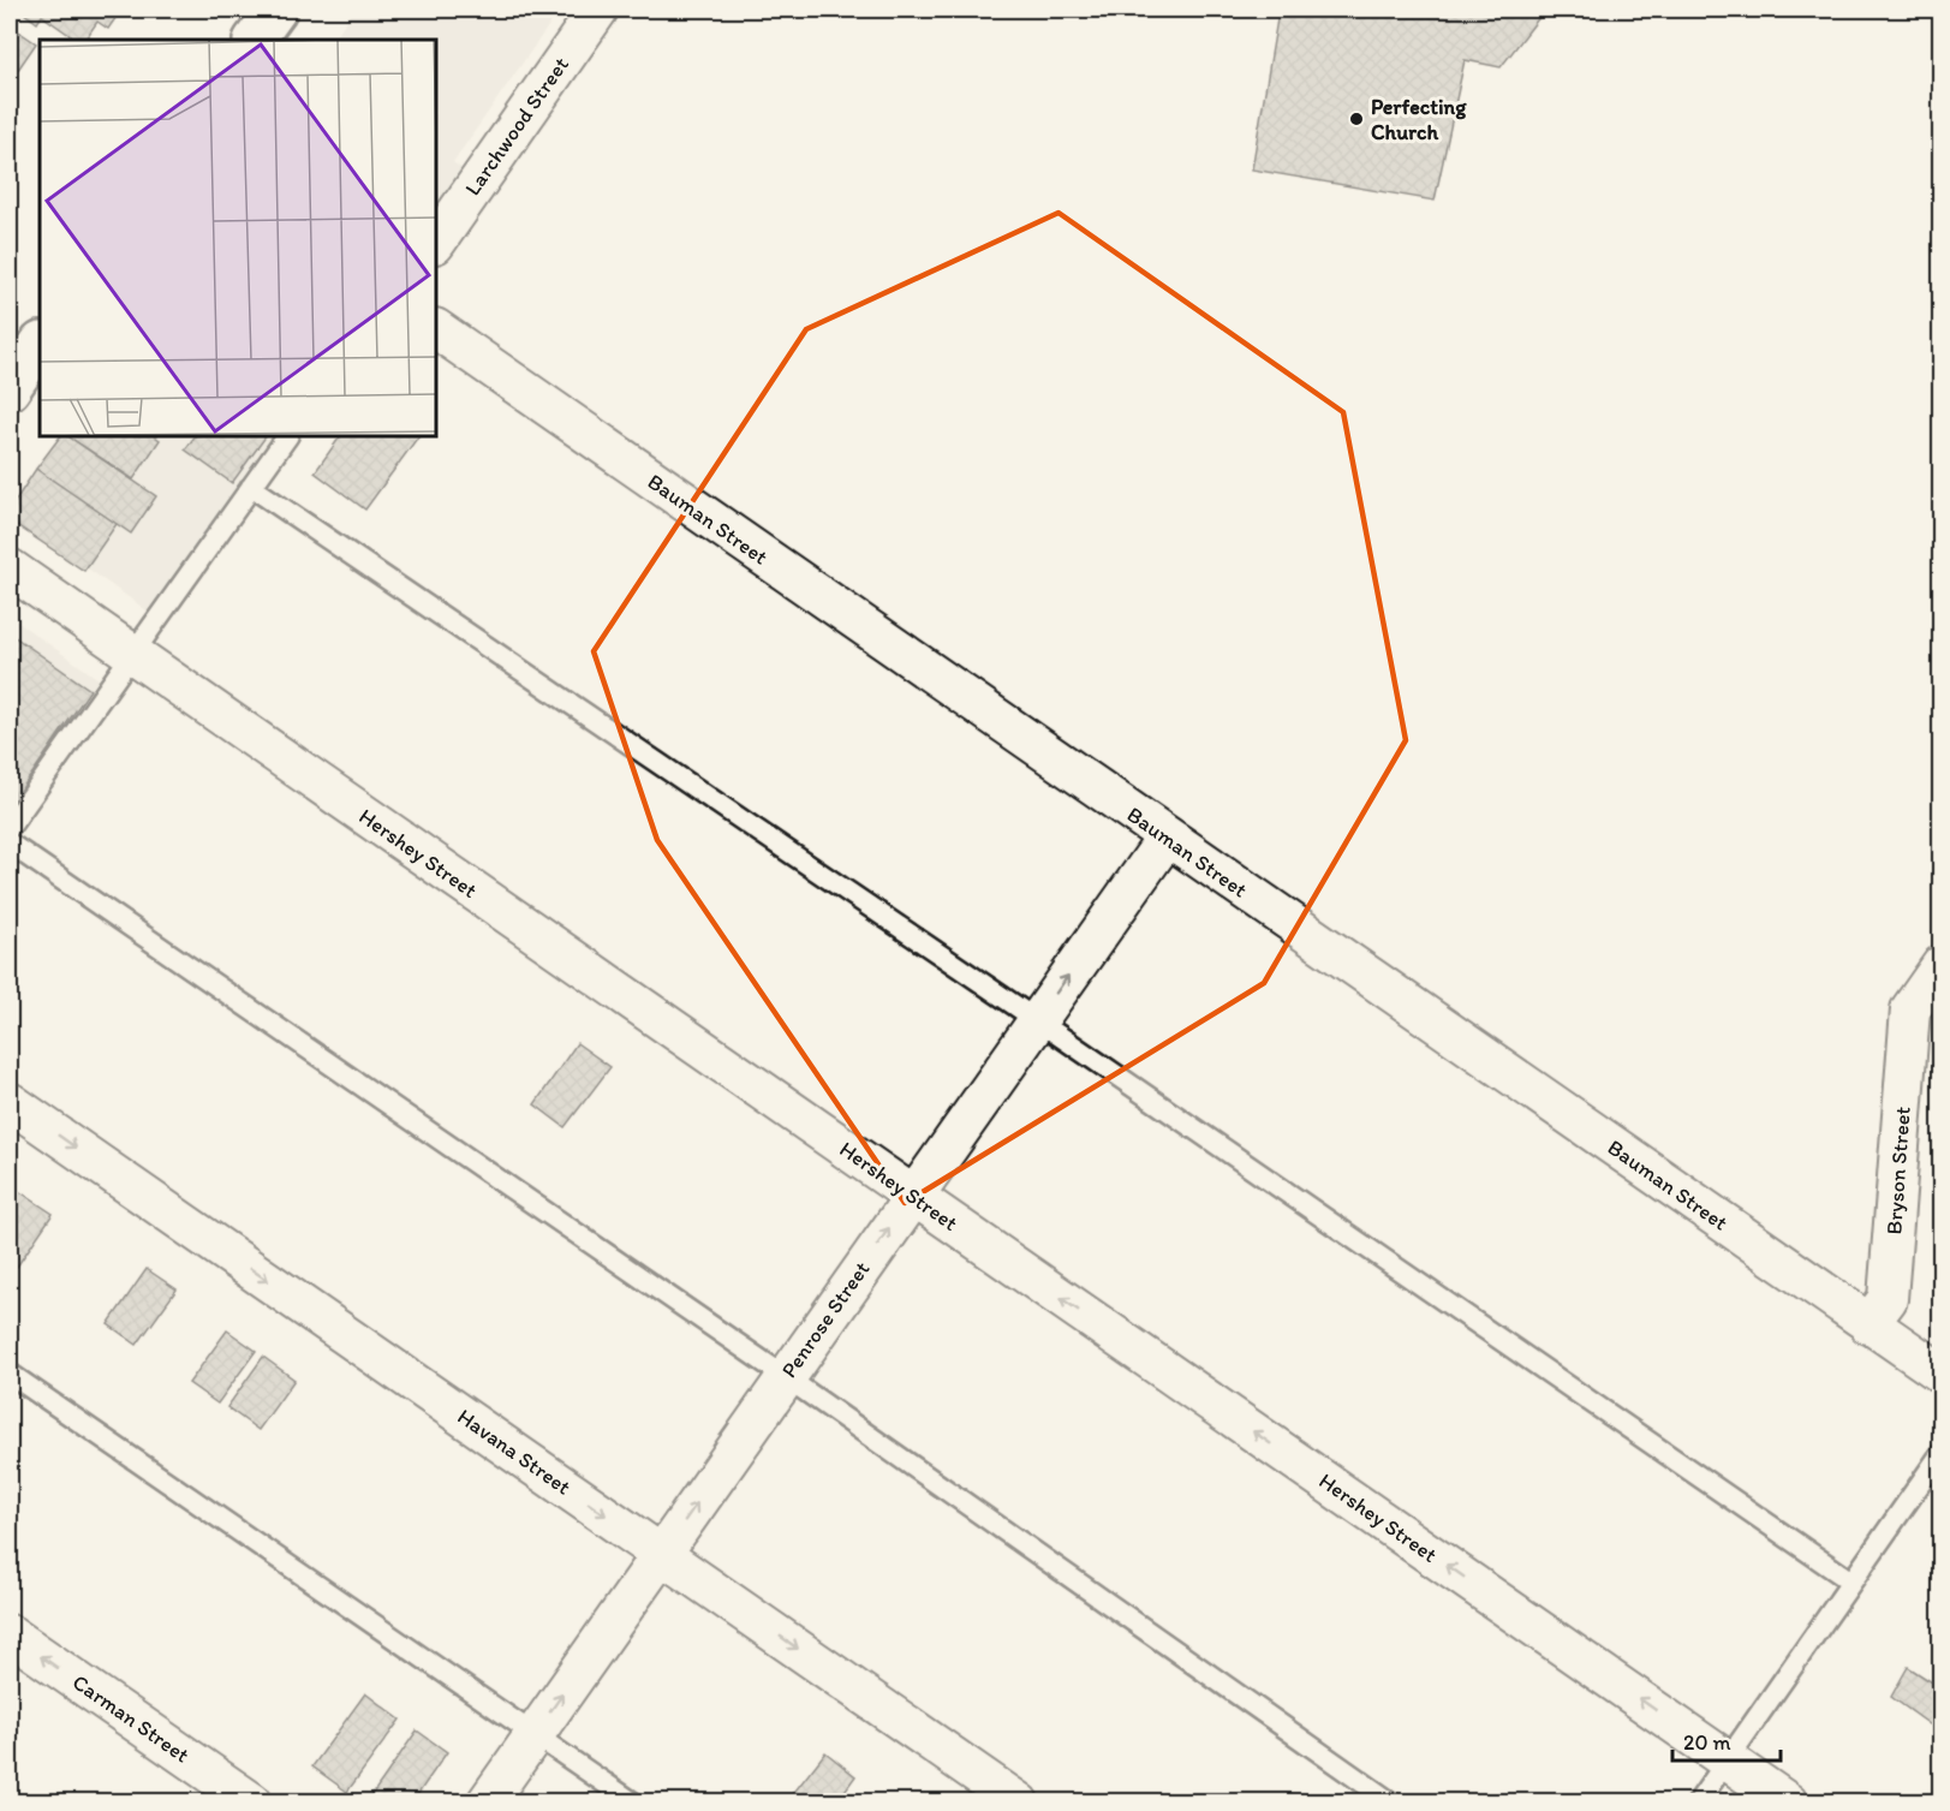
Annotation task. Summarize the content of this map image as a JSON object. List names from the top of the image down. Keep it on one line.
{"streets":{"street":["Larchwood Street","Bauman Street","Hershey Street","Bryson Street","Penrose Street","Havana Street","Carman Street"]},"crossings":[["Bauman Street","Bryson Street"],["Bauman Street","Penrose Street"],["Hershey Street","Penrose Street"],["Penrose Street","Havana Street"]],"one_way":["Hershey Street","Penrose Street","Havana Street","Carman Street"],"places":["Perfecting Church"],"scale_bar":"20 m"}
